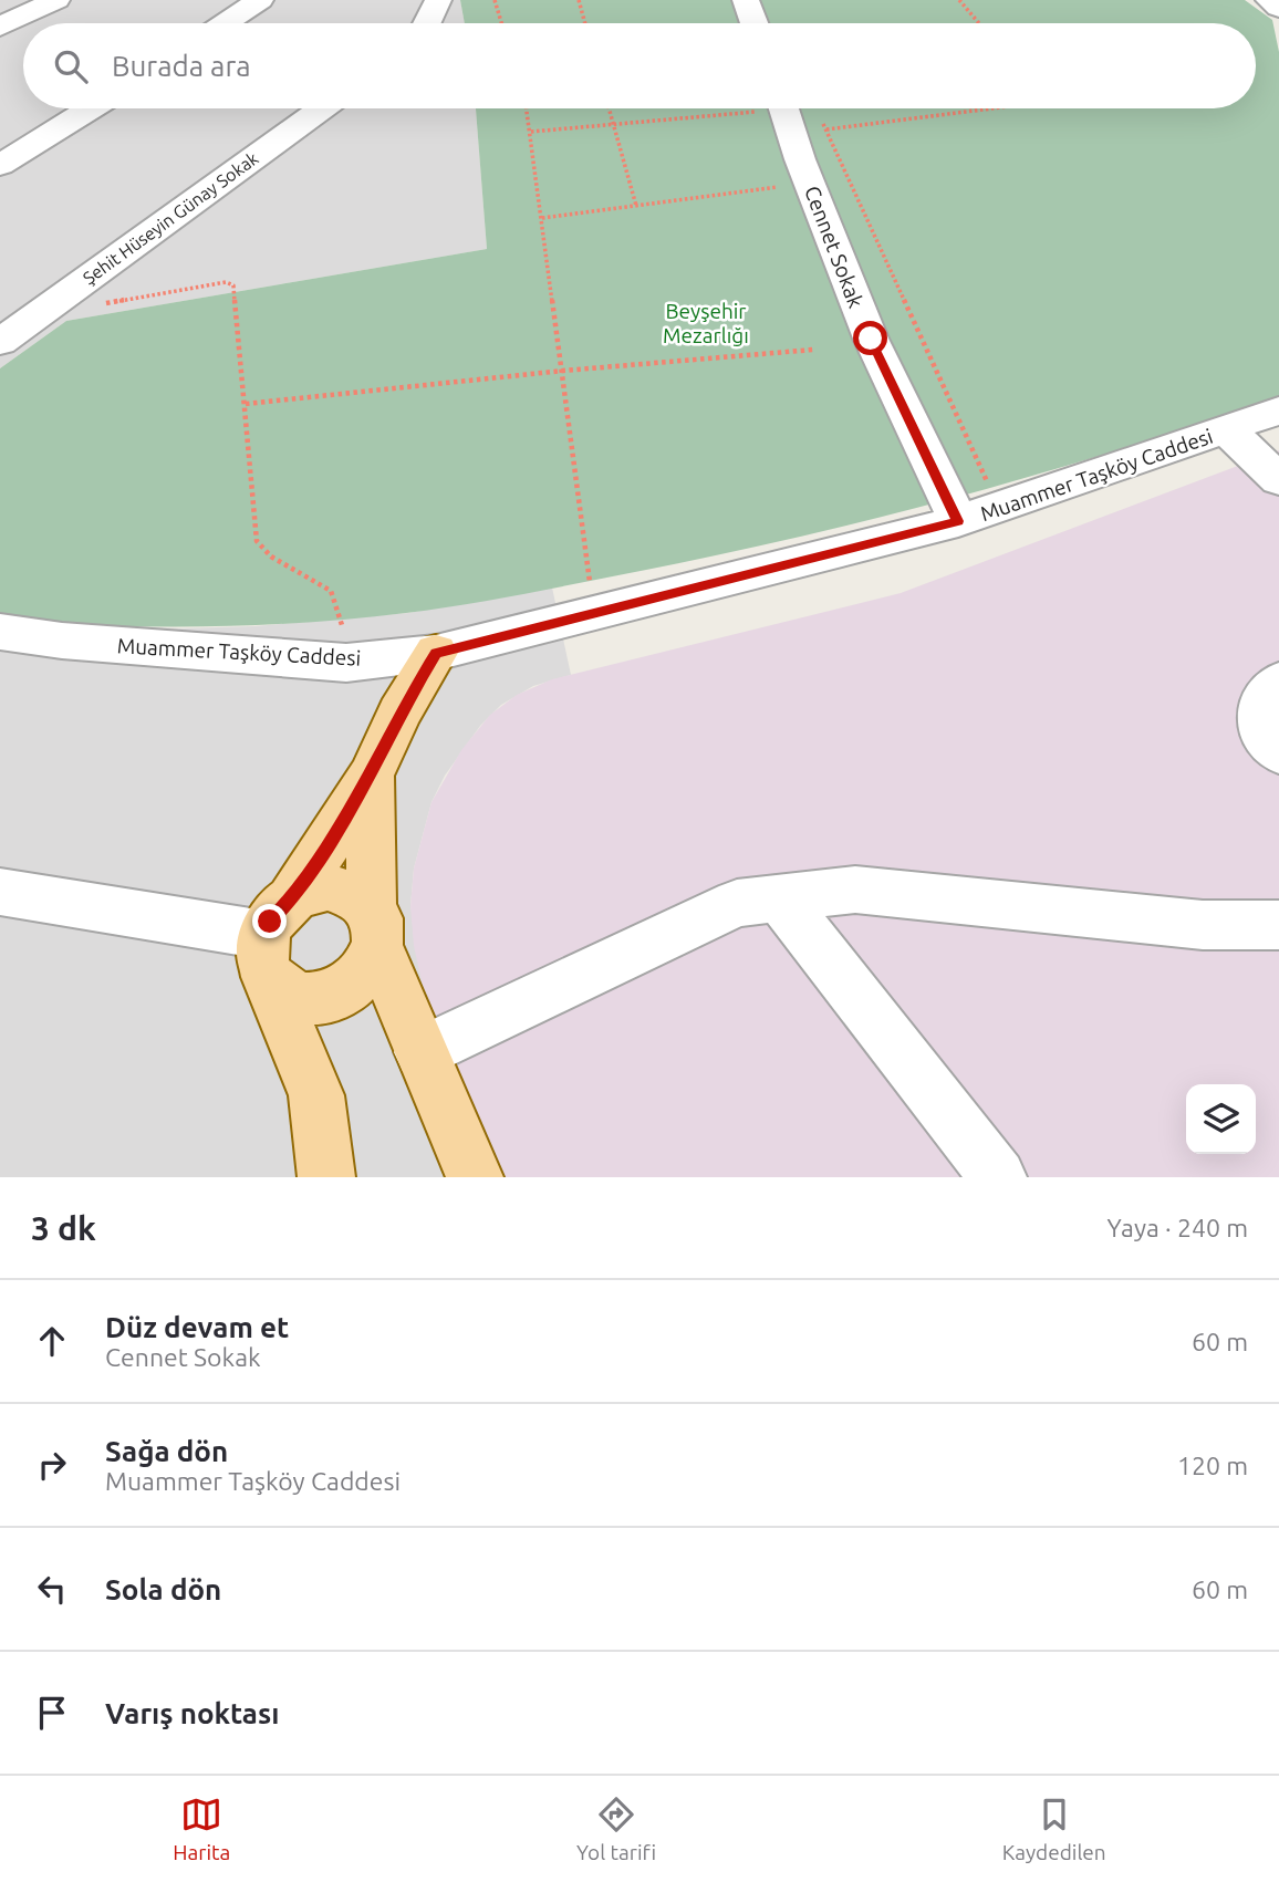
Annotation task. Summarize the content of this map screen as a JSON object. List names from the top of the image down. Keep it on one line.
{"streets":{"street":["Şehit Hüseyin Günay Sokak","Cennet Sokak","Muammer Taşköy Caddesi"]},"crossings":[["Cennet Sokak","Muammer Taşköy Caddesi"]],"parks":["Beyşehir Mezarlığı"],"page":{"search":"Burada ara","heading":["3 dk","Yaya · 240 m"],"list":[["Düz devam et","Cennet Sokak","60 m"],["Sağa dön","Muammer Taşköy Caddesi","120 m"],["Sola dön","60 m"],"Varış noktası"],"nav":["Harita","Yol tarifi","Kaydedilen"]}}
